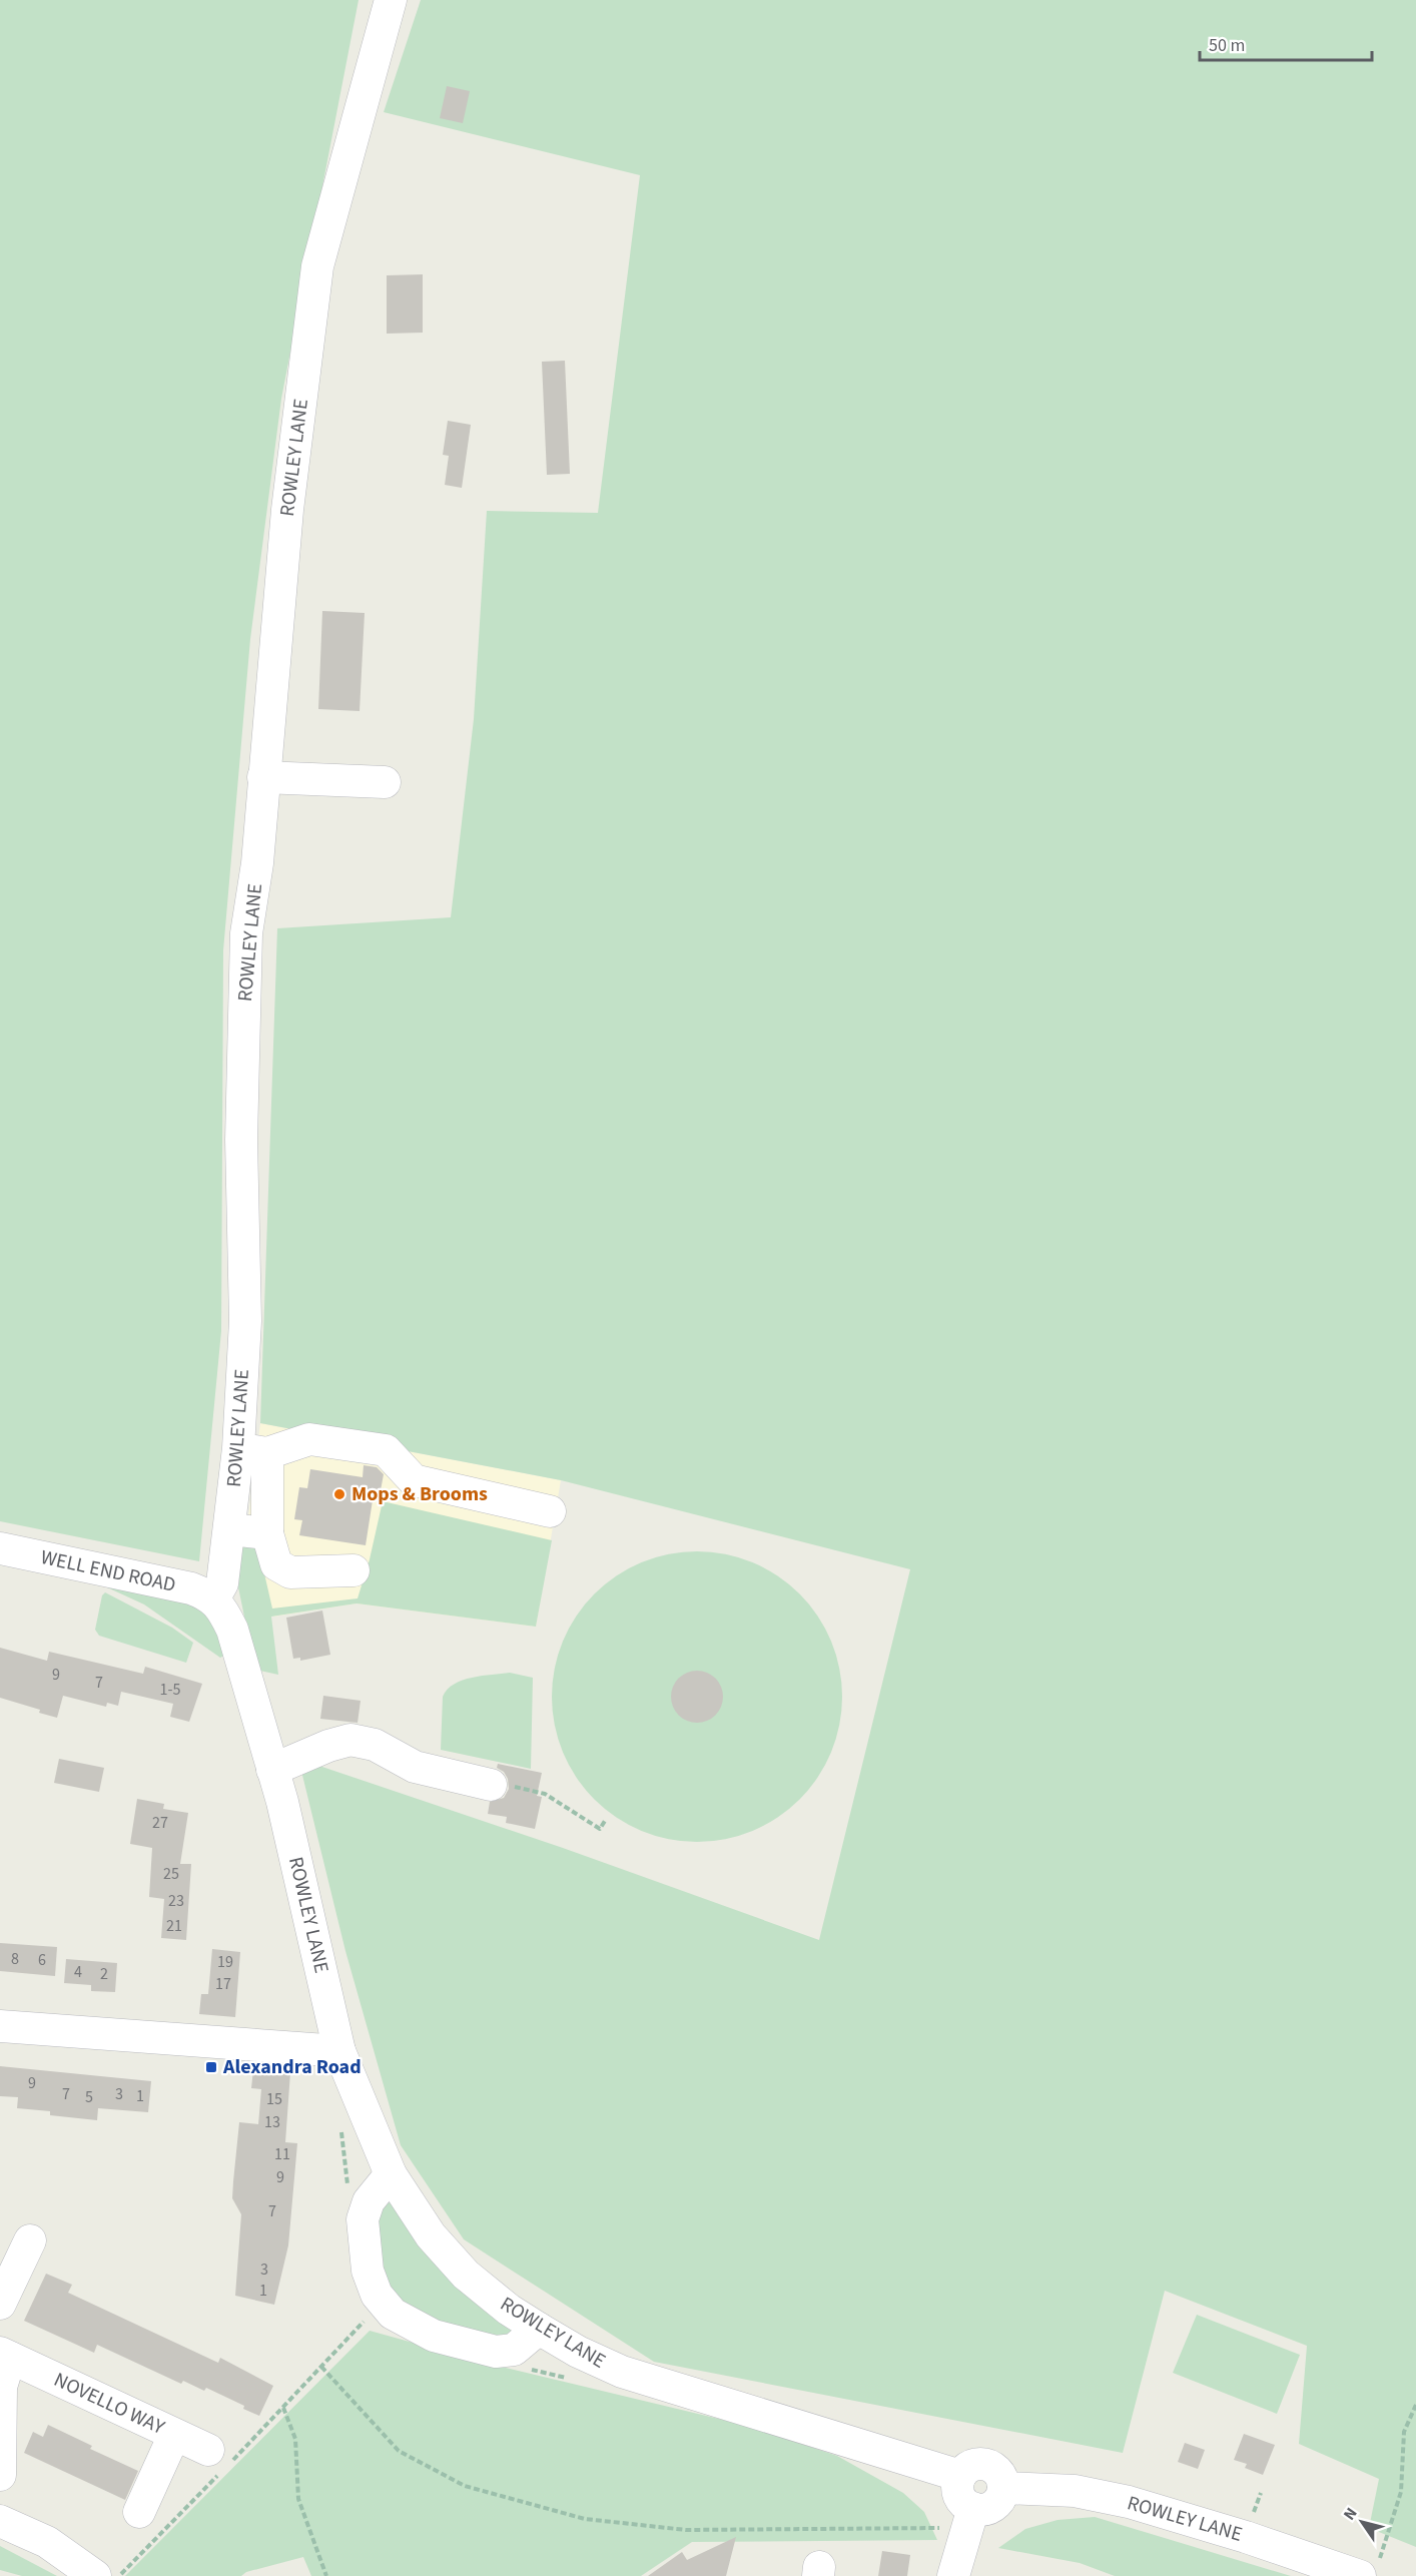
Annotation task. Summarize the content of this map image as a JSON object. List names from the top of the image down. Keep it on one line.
{"streets":{"street":["ROWLEY LANE","WELL END ROAD","NOVELLO WAY"]},"crossings":[["ROWLEY LANE","WELL END ROAD"]],"places":{"other":["Mops & Brooms"],"transit":["Alexandra Road"]},"house_numbers":["9","7","1-5","27","25","23","21","8","6","19","4","2","17","9","7","3","1","5","15","13","11","9","7","3","1"],"scale_bar":"50 m","north":"top left"}
